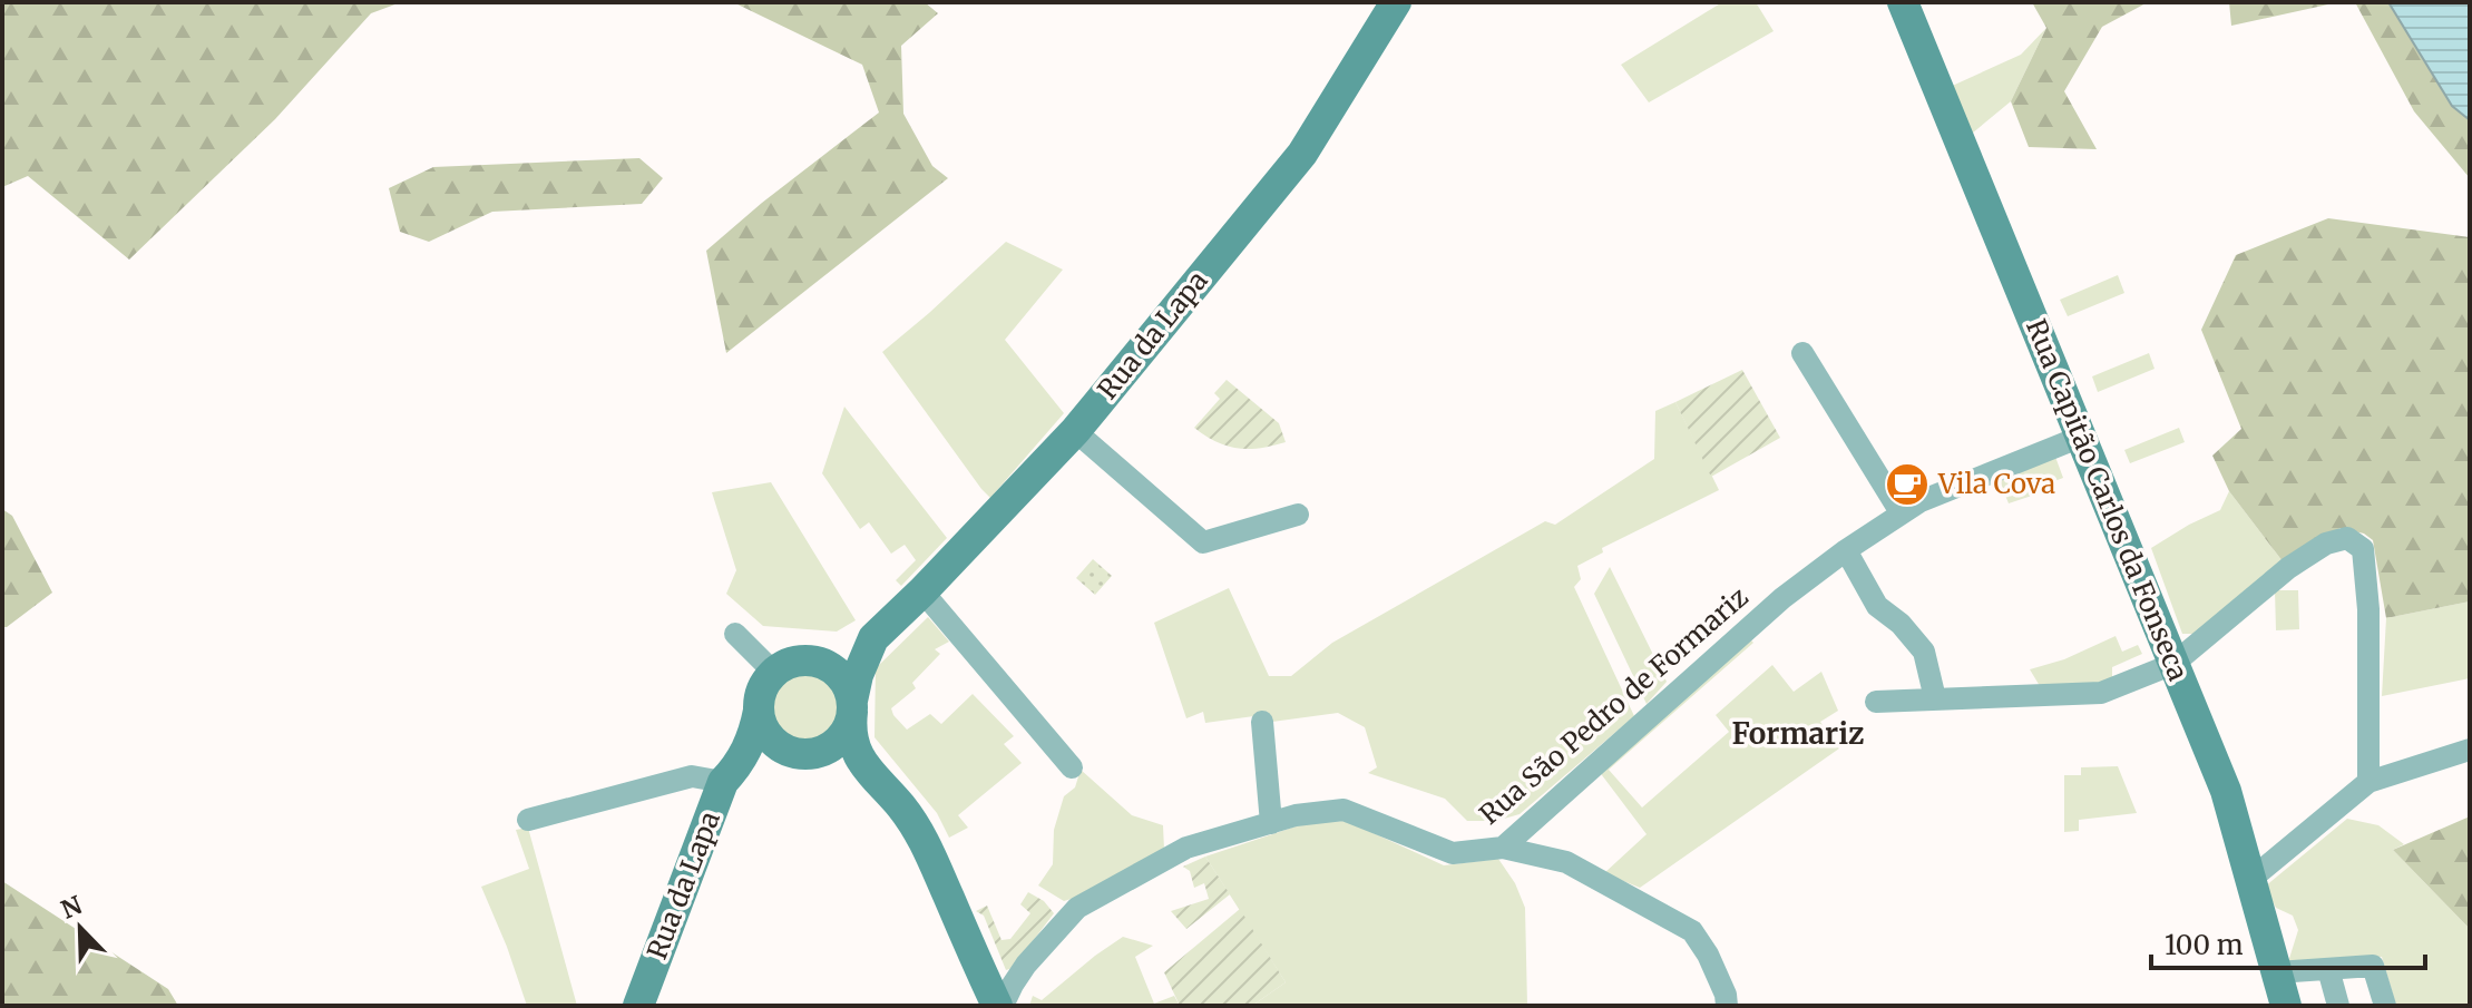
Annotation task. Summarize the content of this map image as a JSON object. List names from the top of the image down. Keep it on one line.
{"streets":{"main road":["Rua da Lapa","Rua Capitão Carlos da Fonseca"],"street":["Rua São Pedro de Formariz"]},"crossings":[["Rua Capitão Carlos da Fonseca","Rua São Pedro de Formariz"]],"districts":["Formariz"],"places":{"cafe":["Vila Cova"]},"scale_bar":"100 m","north":"top left"}
